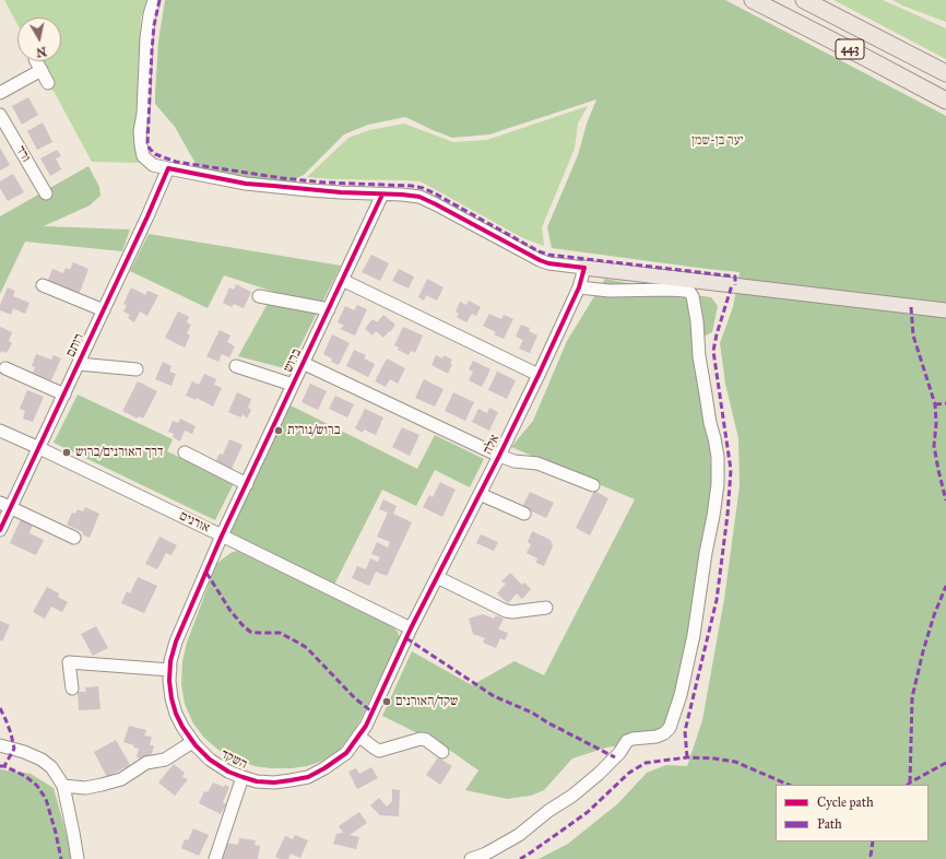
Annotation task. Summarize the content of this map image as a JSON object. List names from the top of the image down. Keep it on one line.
{"streets":{"highway":["443"],"street":["ורד","רותם","ברוש","אלה","אורנים","השקד"]},"crossings":[["רותם","אורנים"],["ברוש","אורנים"],["ברוש","השקד"],["אלה","אורנים"],["אלה","השקד"],["אורנים","השקד"]],"parks":["יער בן-שמן"],"places":["ברוש/נורית","דרך האורנים/ברוש","שקד/האורנים"],"legend":["Cycle path","Path"],"north":"bottom"}
